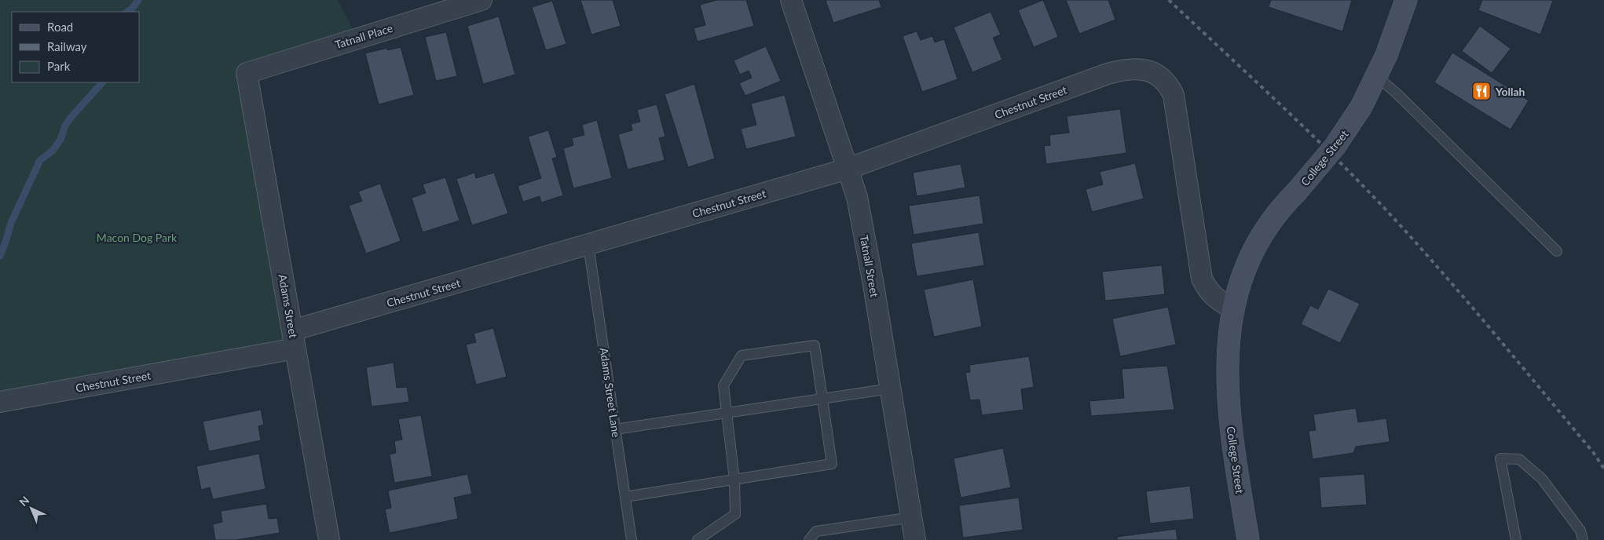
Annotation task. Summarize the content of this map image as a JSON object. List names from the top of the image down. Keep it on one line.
{"streets":{"street":["Tatnall Place","Chestnut Street","College Street","Tatnall Street","Adams Street"],"lane":["Adams Street Lane"]},"crossings":[["Tatnall Place","Adams Street"],["Chestnut Street","College Street"],["Chestnut Street","Tatnall Street"],["Chestnut Street","Adams Street"],["Chestnut Street","Adams Street Lane"]],"parks":["Macon Dog Park"],"places":{"restaurant":["Yollah"]},"legend":["Road","Railway","Park"],"north":"top left"}
